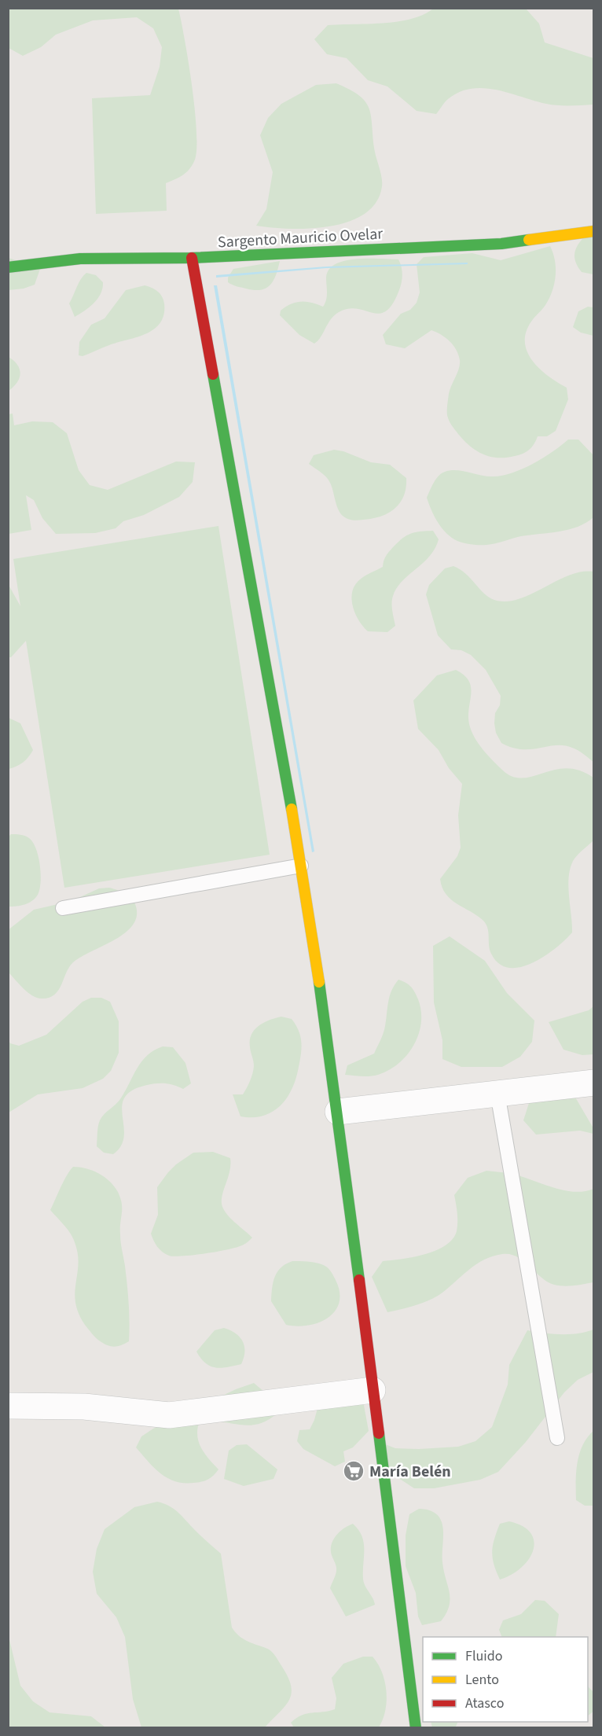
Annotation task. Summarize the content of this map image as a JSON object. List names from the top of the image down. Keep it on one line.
{"streets":{"street":["Sargento Mauricio Ovelar"]},"places":{"supermarket":["María Belén"]},"legend":["Fluido","Lento","Atasco"]}
